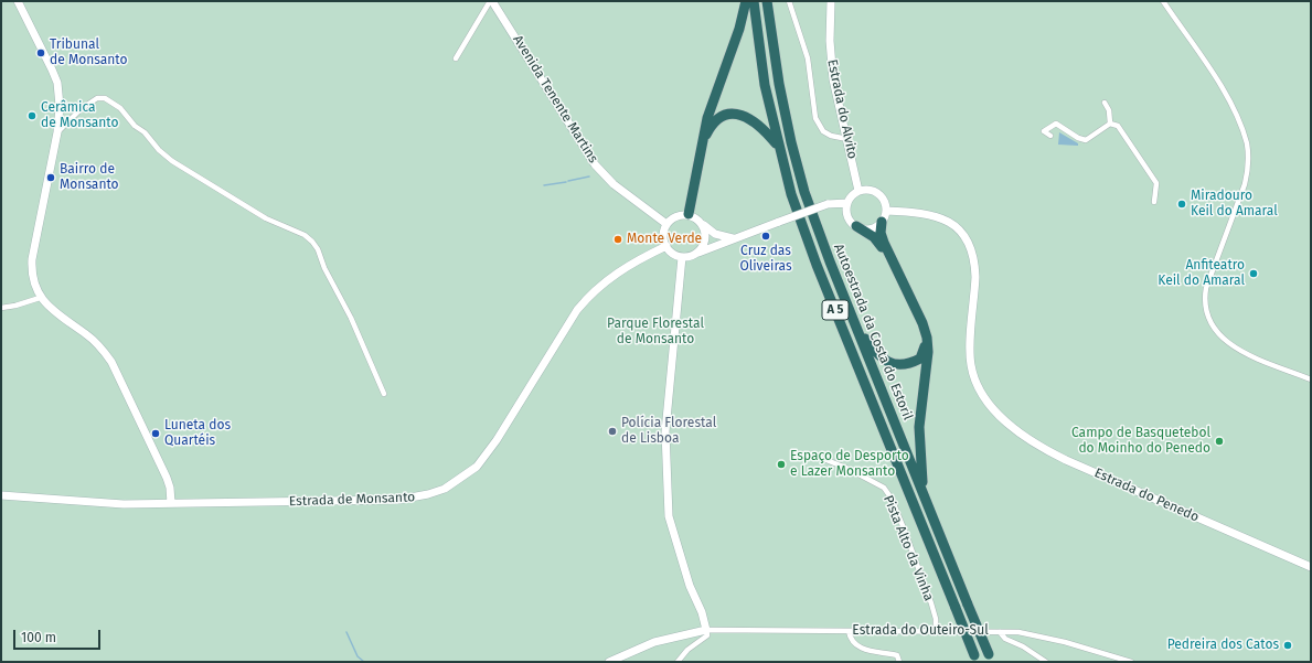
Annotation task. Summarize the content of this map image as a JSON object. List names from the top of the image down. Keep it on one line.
{"streets":{"highway":["A 5","Autoestrada da Costa do Estoril"],"street":["Avenida Tenente Martins","Estrada do Alvito","Estrada do Penedo","Estrada de Monsanto","Pista Alto da Vinha","Estrada do Outeiro-Sul"]},"crossings":[["Avenida Tenente Martins","Estrada de Monsanto"],["Estrada do Alvito","Estrada do Penedo"],["Pista Alto da Vinha","Estrada do Outeiro-Sul"]],"parks":["Parque Florestal de Monsanto"],"places":["Tribunal de Monsanto","Cerâmica de Monsanto","Bairro de Monsanto","Miradouro Keil do Amaral","Cruz das Oliveiras","Monte Verde","Anfiteatro Keil do Amaral","Polícia Florestal de Lisboa","Luneta dos Quartéis","Campo de Basquetebol do Moinho do Penedo","Espaço de Desporto e Lazer Monsanto","Pedreira dos Catos"],"scale_bar":"100 m"}
